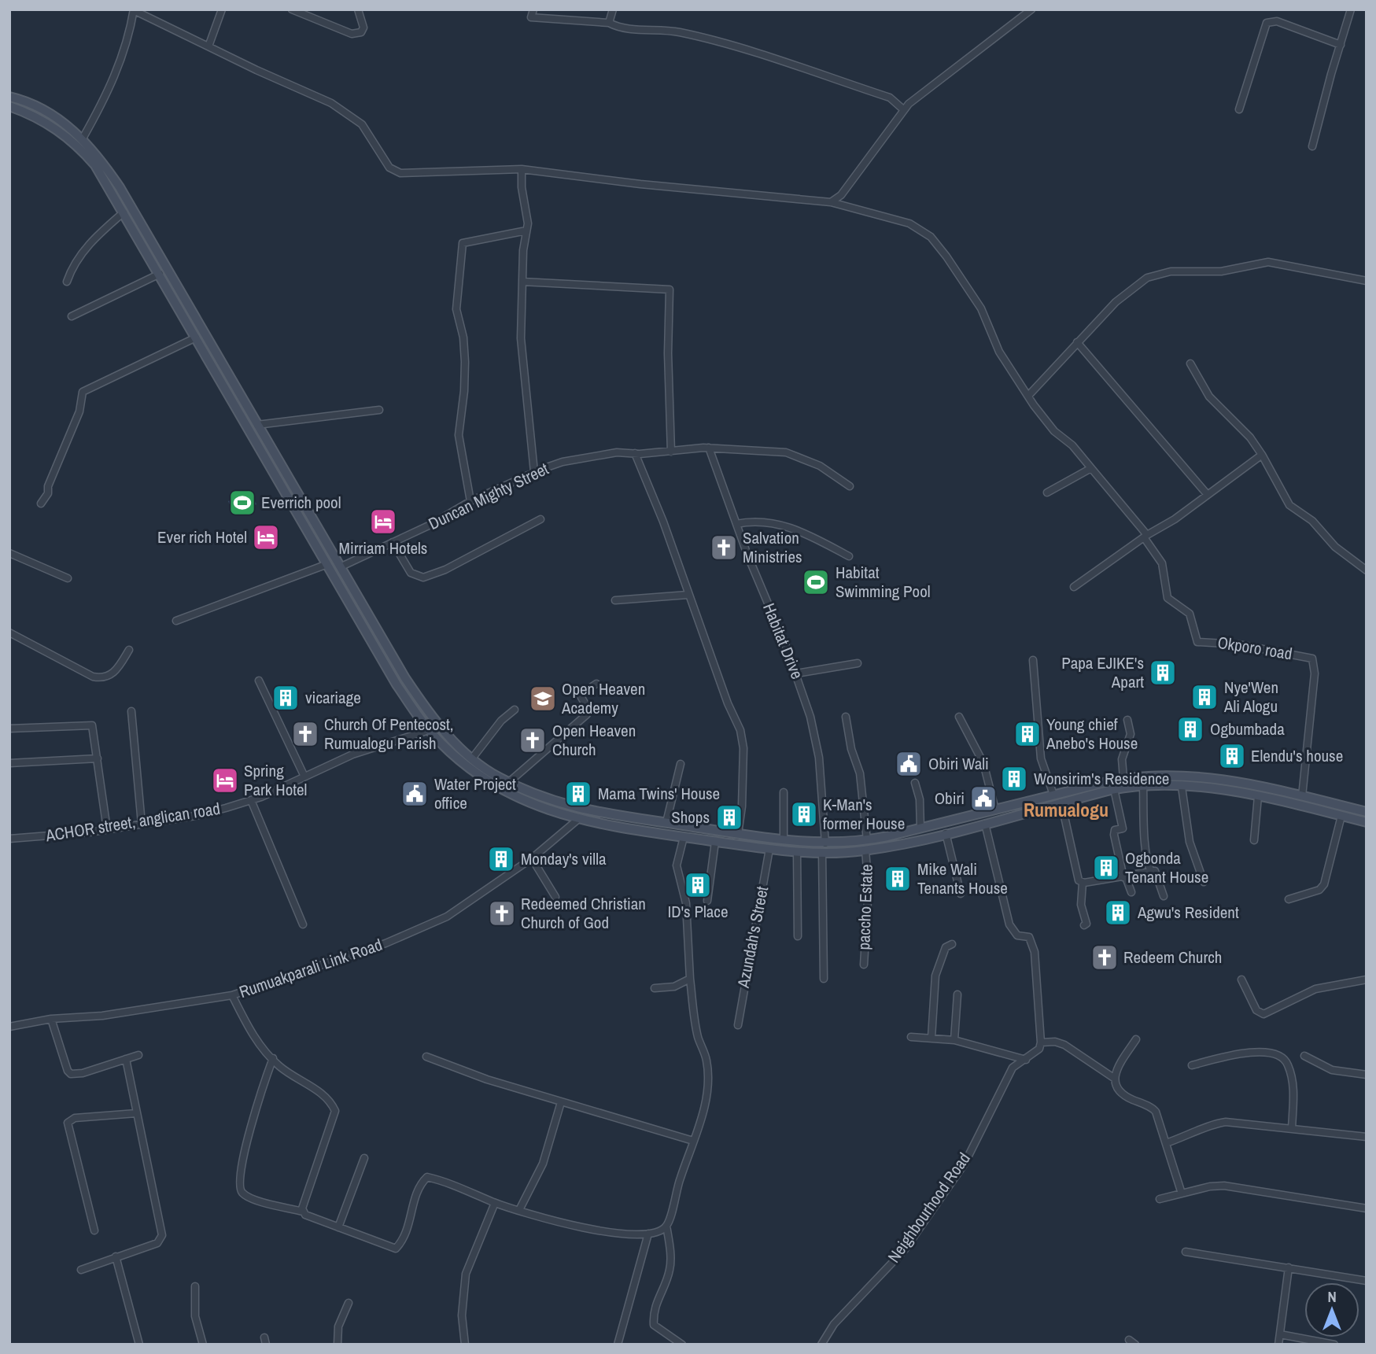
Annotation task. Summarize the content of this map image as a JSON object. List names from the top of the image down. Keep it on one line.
{"streets":{"street":["Duncan Mighty Street","Habitat Drive","Okporo road","ACHOR street, anglican road","paccho Estate","Azundah's Street","Rumuakparali Link Road","Neighbourhood Road"]},"crossings":[["Duncan Mighty Street","Habitat Drive"]],"districts":["Rumualogu"],"places":{"sports":["Everrich pool","Habitat Swimming Pool"],"hotel":["Mirriam Hotels","Ever rich Hotel","Spring Park Hotel"],"church":["Salvation Ministries","Church Of Pentecost, Rumualogu Parish","Open Heaven Church","Redeemed Christian Church of God","Redeem Church"],"building":["Papa EJIKE's Apart","Nye'Wen Ali Alogu","vicariage","Ogbumbada","Young chief Anebo's House","Elendu's house","Wonsirim's Residence","Mama Twins' House","K-Man's former House","Shops","Monday's villa","Ogbonda Tenant House","Mike Wali Tenants House","ID's Place","Agwu's Resident"],"school or university":["Open Heaven Academy"],"public building":["Obiri Wali","Water Project office","Obiri"]},"north":"top"}
